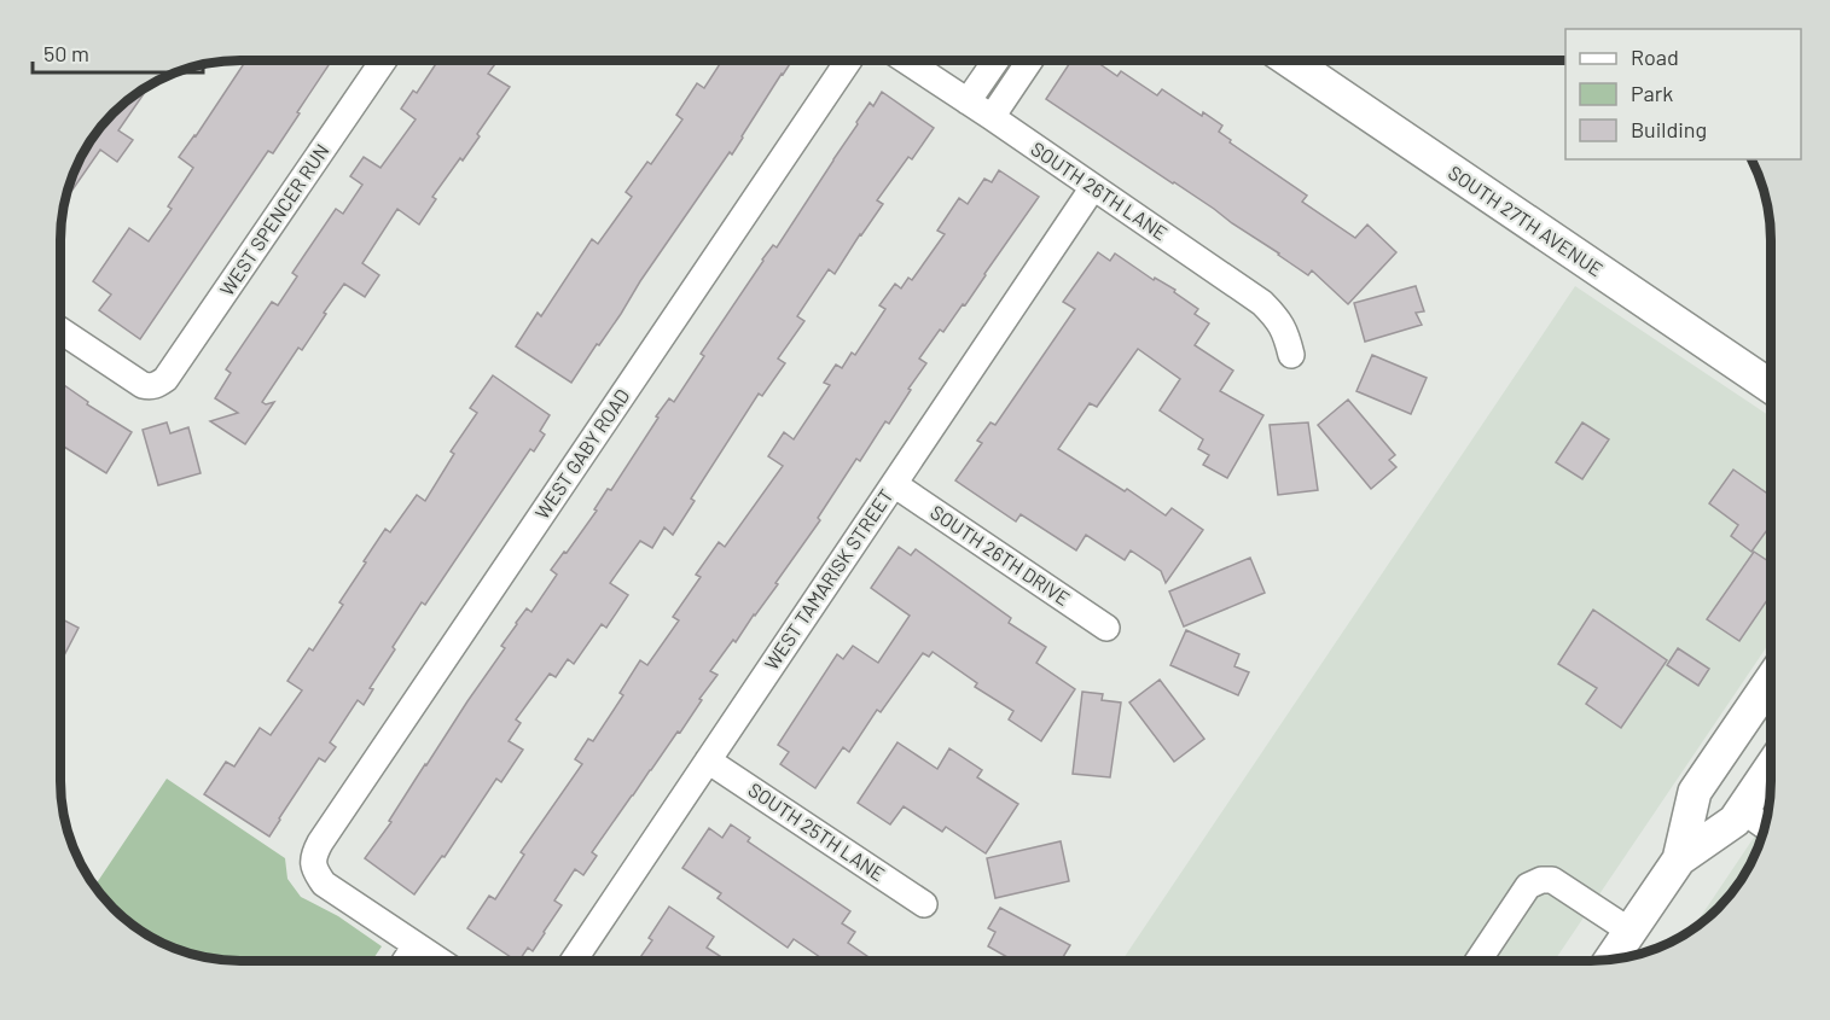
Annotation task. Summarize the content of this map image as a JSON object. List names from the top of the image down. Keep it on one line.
{"streets":{"main road":["SOUTH 27TH AVENUE"],"street":["SOUTH 26TH LANE","WEST SPENCER RUN","WEST GABY ROAD","SOUTH 26TH DRIVE","WEST TAMARISK STREET","SOUTH 25TH LANE"]},"crossings":[["SOUTH 26TH LANE","WEST TAMARISK STREET"],["SOUTH 26TH DRIVE","WEST TAMARISK STREET"],["WEST TAMARISK STREET","SOUTH 25TH LANE"]],"legend":["Road","Park","Building"],"scale_bar":"50 m"}
